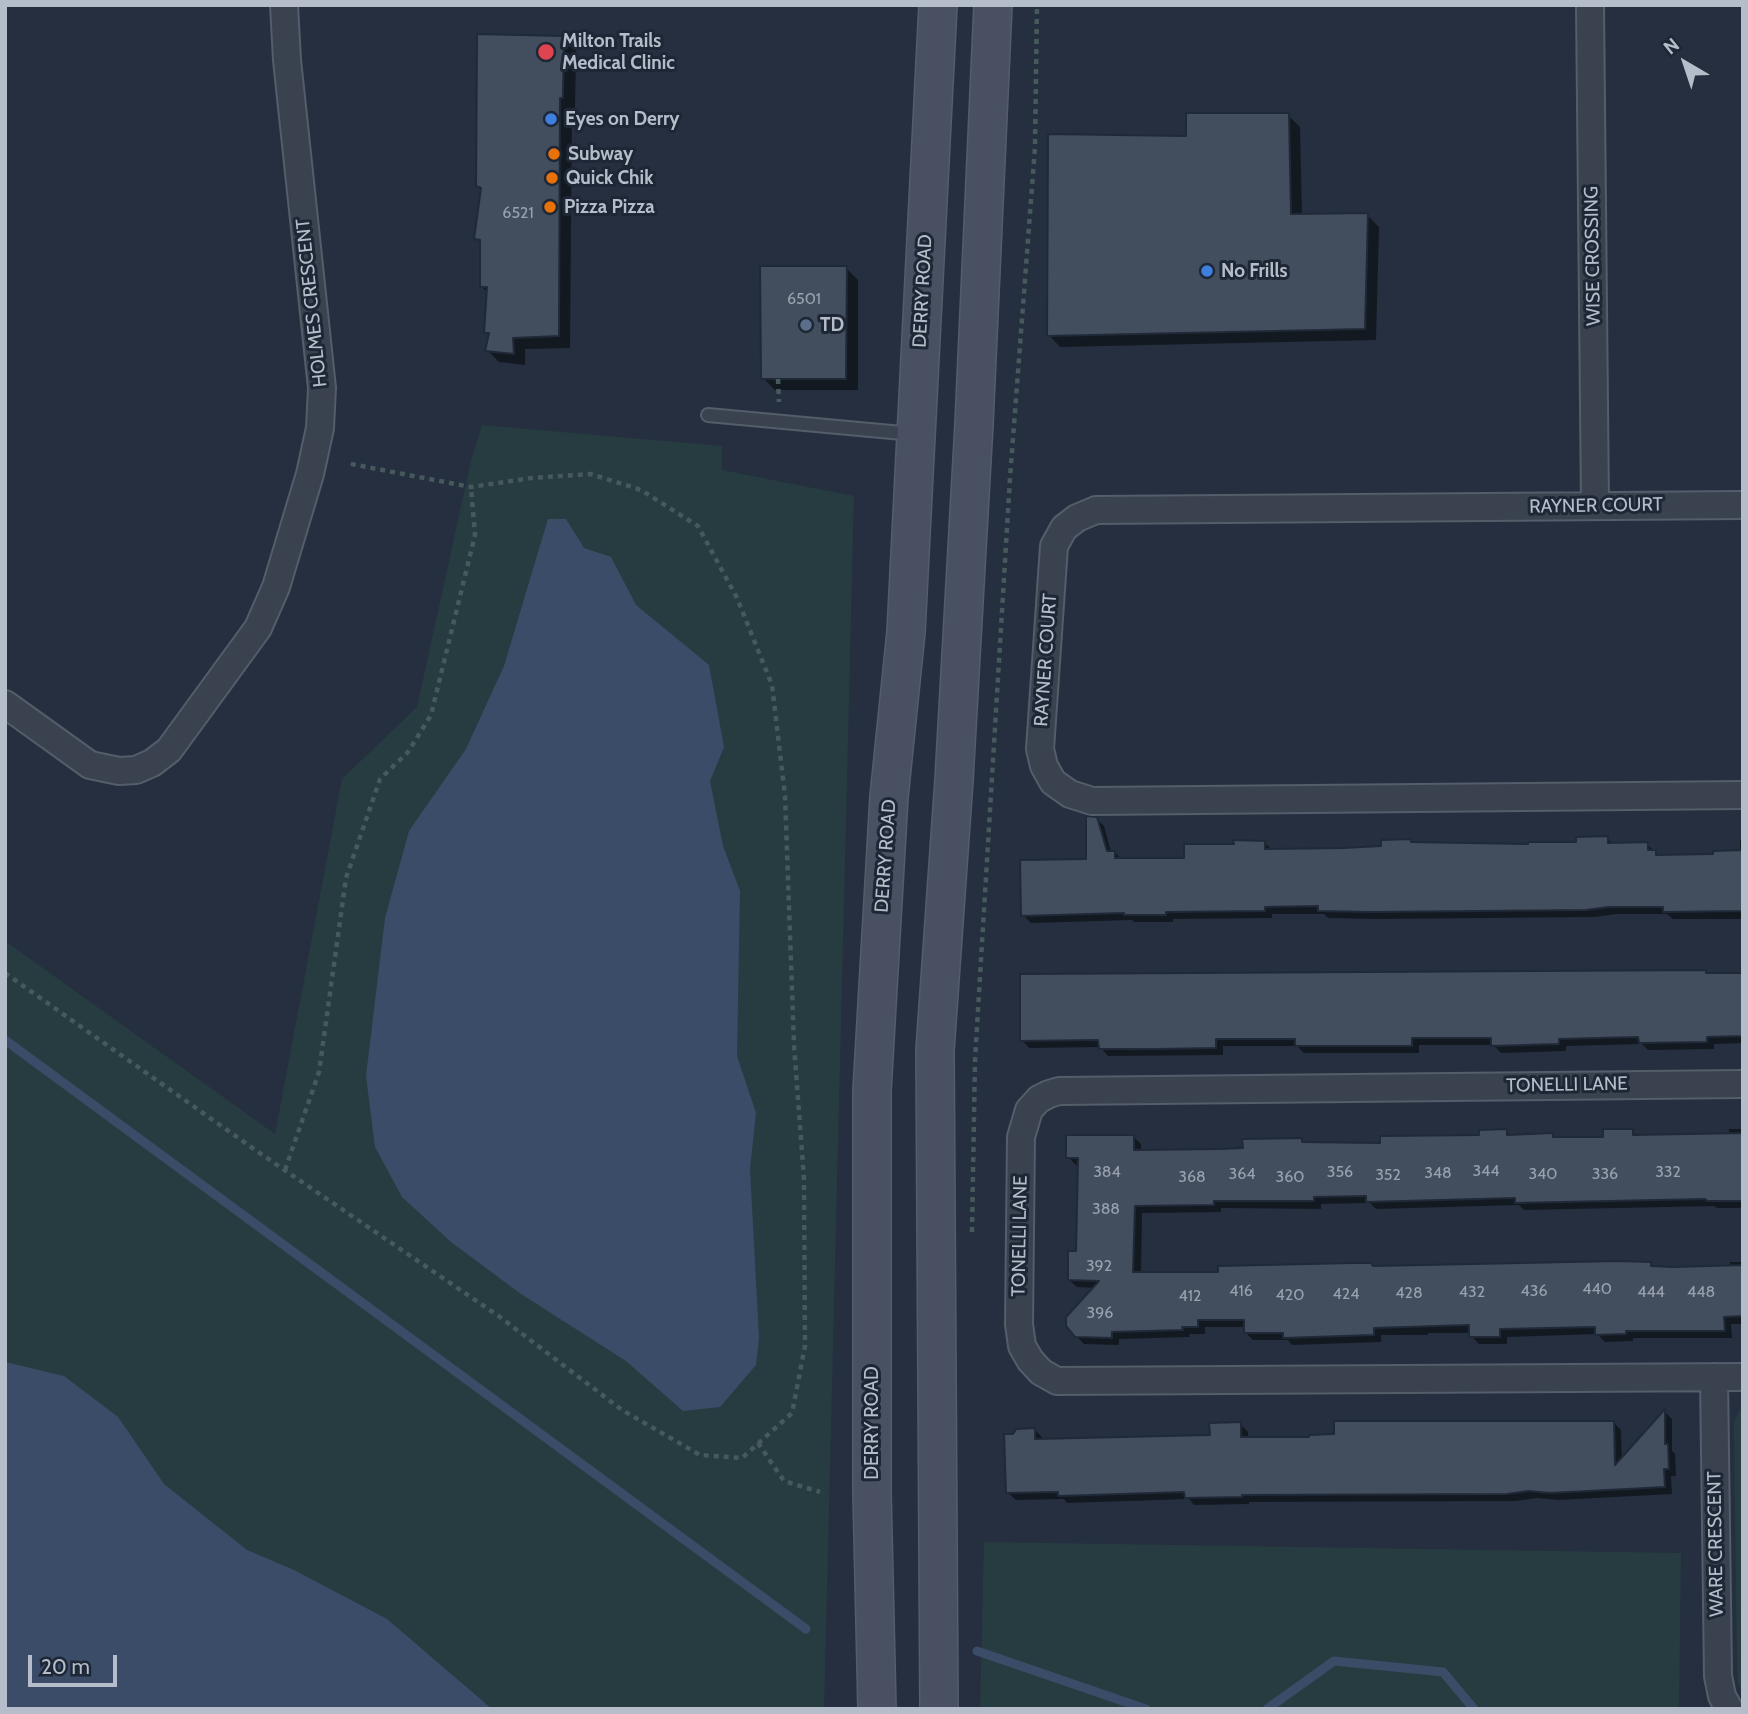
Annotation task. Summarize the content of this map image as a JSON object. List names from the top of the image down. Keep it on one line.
{"streets":{"main road":["DERRY ROAD"],"street":["WISE CROSSING","HOLMES CRESCENT","RAYNER COURT","TONELLI LANE","WARE CRESCENT"]},"crossings":[["WISE CROSSING","RAYNER COURT"],["TONELLI LANE","WARE CRESCENT"]],"places":["Milton Trails Medical Clinic","Eyes on Derry","Subway","Quick Chik","Pizza Pizza","No Frills","TD"],"house_numbers":["6521","6501","344","384","356","332","348","364","340","336","352","368","360","388","392","440","416","436","432","444","448","428","424","420","412","396"],"scale_bar":"20 m","north":"top left"}
